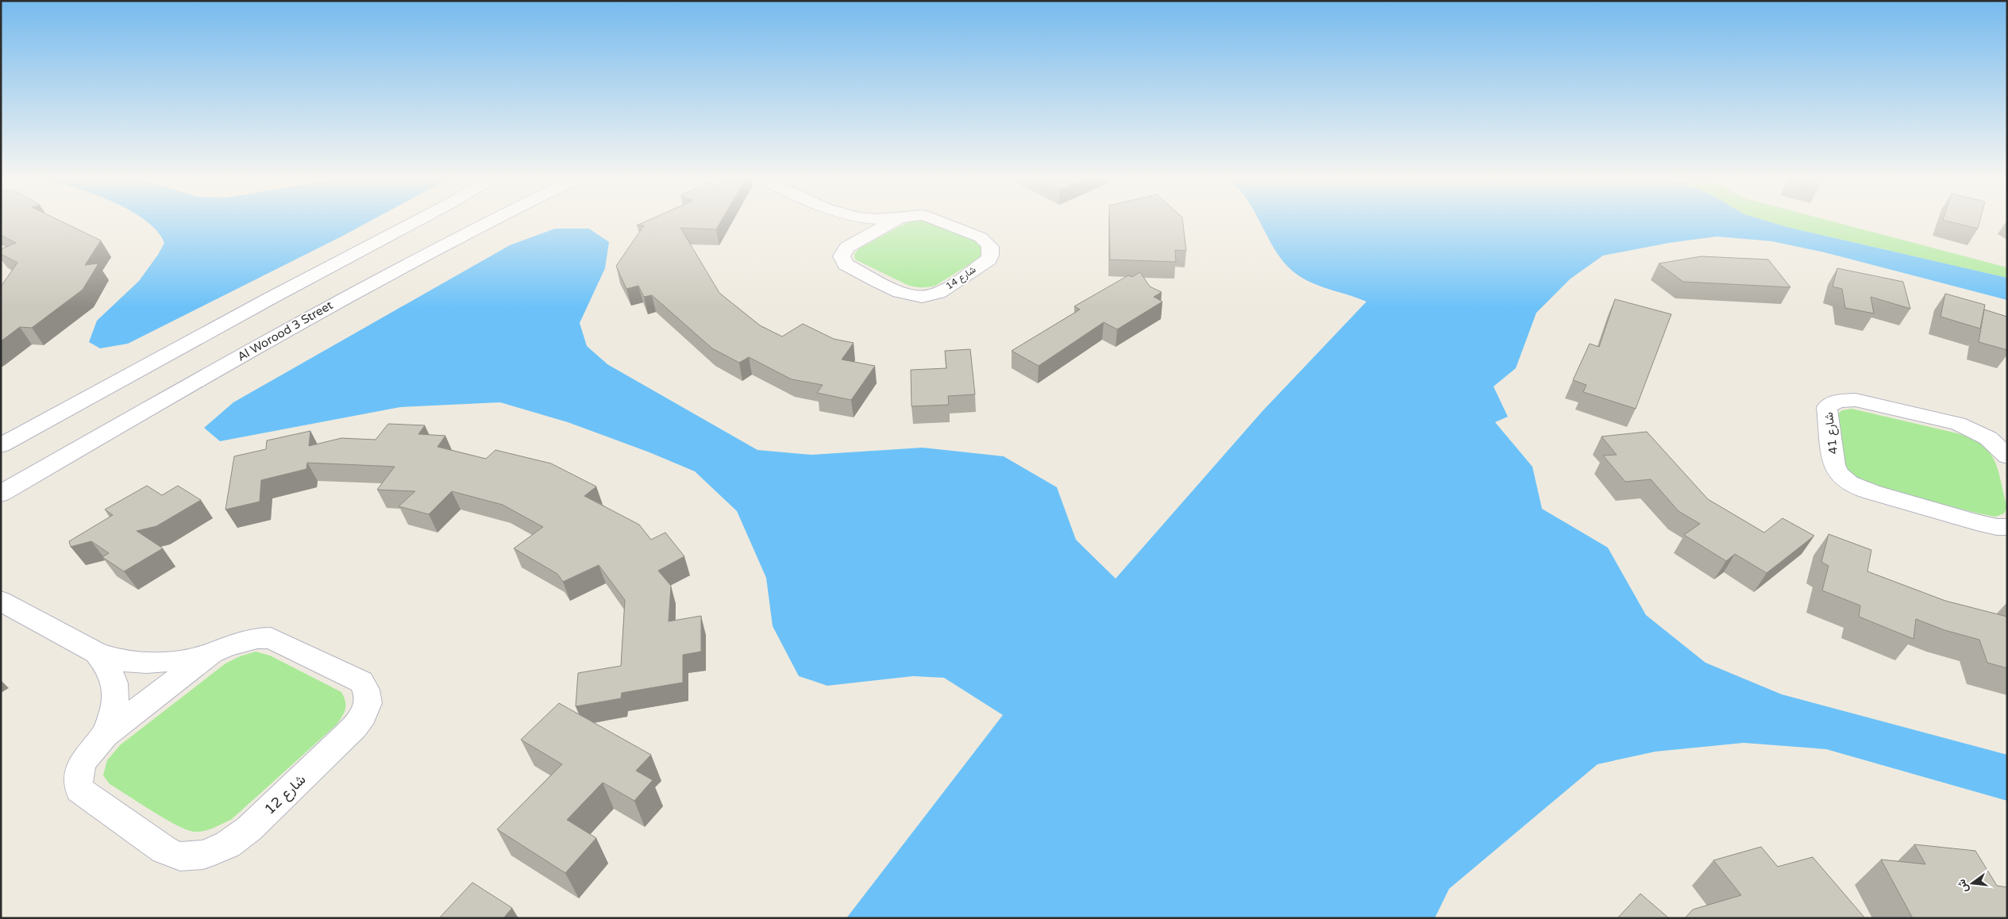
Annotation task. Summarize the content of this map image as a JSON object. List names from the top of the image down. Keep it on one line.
{"streets":{"street":["شارع 14","Al Worood 3 Street","شارع 41","شارع 12"]},"north":"left"}
